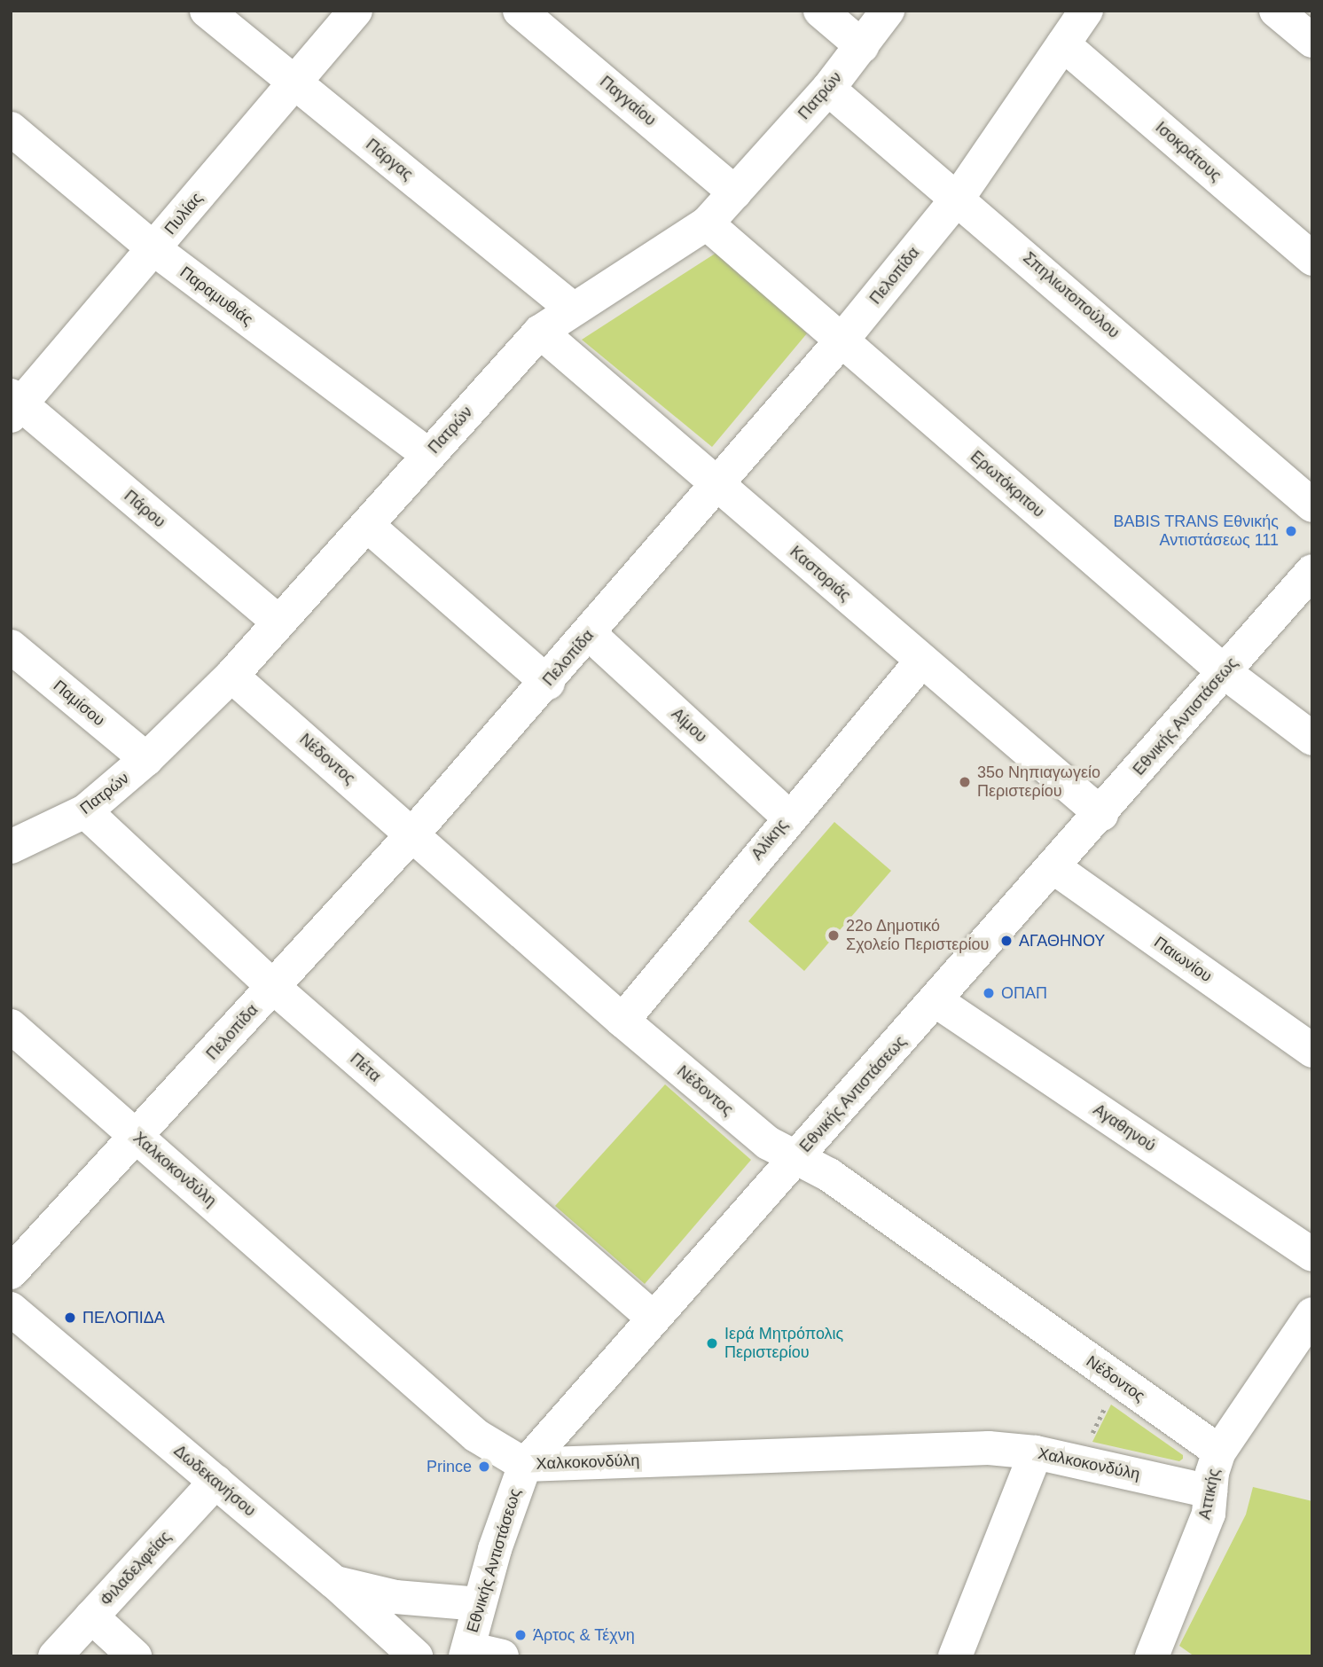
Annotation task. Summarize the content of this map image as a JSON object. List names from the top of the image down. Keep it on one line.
{"streets":{"street":["Πατρών","Παγγαίου","Ισοκράτους","Πάργας","Πυλίας","Πελοπίδα","Σπηλιωτοπούλου","Παραμυθιάς","Ερωτόκριτου","Πάρου","Καστοριάς","Παμίσου","Εθνικής Αντιστάσεως","Αίμου","Νέδοντος","Αλίκης","Παιωνίου","Πέτα","Αγαθηνού","Χαλκοκονδύλη","Δωδεκανήσου","Αττικής","Φιλαδελφείας"]},"crossings":[["Πατρών","Παγγαίου"],["Πατρών","Πάργας"],["Πατρών","Σπηλιωτοπούλου"],["Πατρών","Παραμυθιάς"],["Πατρών","Ερωτόκριτου"],["Πατρών","Πάρου"],["Πατρών","Καστοριάς"],["Πατρών","Παμίσου"],["Πατρών","Νέδοντος"],["Πατρών","Πέτα"],["Ισοκράτους","Πελοπίδα"],["Πάργας","Πυλίας"],["Πυλίας","Παραμυθιάς"],["Πυλίας","Πάρου"],["Πελοπίδα","Σπηλιωτοπούλου"],["Πελοπίδα","Ερωτόκριτου"],["Πελοπίδα","Καστοριάς"],["Πελοπίδα","Αίμου"],["Πελοπίδα","Νέδοντος"],["Πελοπίδα","Πέτα"],["Πελοπίδα","Χαλκοκονδύλη"],["Ερωτόκριτου","Εθνικής Αντιστάσεως"],["Καστοριάς","Εθνικής Αντιστάσεως"],["Καστοριάς","Αλίκης"],["Εθνικής Αντιστάσεως","Νέδοντος"],["Εθνικής Αντιστάσεως","Παιωνίου"],["Εθνικής Αντιστάσεως","Πέτα"],["Εθνικής Αντιστάσεως","Αγαθηνού"],["Εθνικής Αντιστάσεως","Χαλκοκονδύλη"],["Αίμου","Αλίκης"],["Νέδοντος","Αλίκης"],["Νέδοντος","Αττικής"],["Χαλκοκονδύλη","Αττικής"],["Δωδεκανήσου","Φιλαδελφείας"]],"places":["BABIS TRANS Εθνικής Αντιστάσεως 111","35ο Νηπιαγωγείο Περιστερίου","22ο Δημοτικό Σχολείο Περιστερίου","ΑΓΑΘΗΝΟΥ","ΟΠΑΠ","ΠΕΛΟΠΙΔΑ","Ιερά Μητρόπολις Περιστερίου","Prince","Άρτος & Τέχνη"]}
